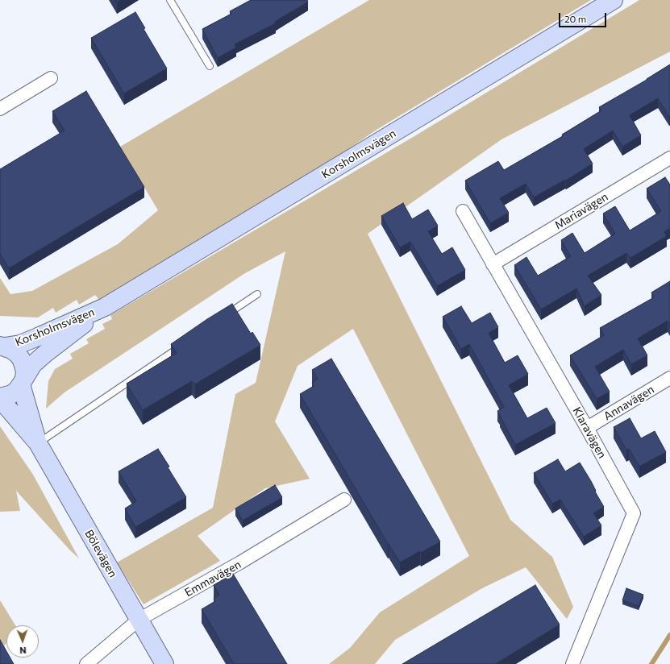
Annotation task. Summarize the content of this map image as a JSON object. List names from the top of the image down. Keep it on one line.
{"streets":{"main road":["Korsholmsvägen","Bölevägen"],"street":["Mariavägen","Annavägen","Klaravägen","Emmavägen"]},"crossings":[["Korsholmsvägen","Bölevägen"],["Mariavägen","Klaravägen"],["Annavägen","Klaravägen"],["Bölevägen","Emmavägen"]],"scale_bar":"20 m","north":"bottom"}
